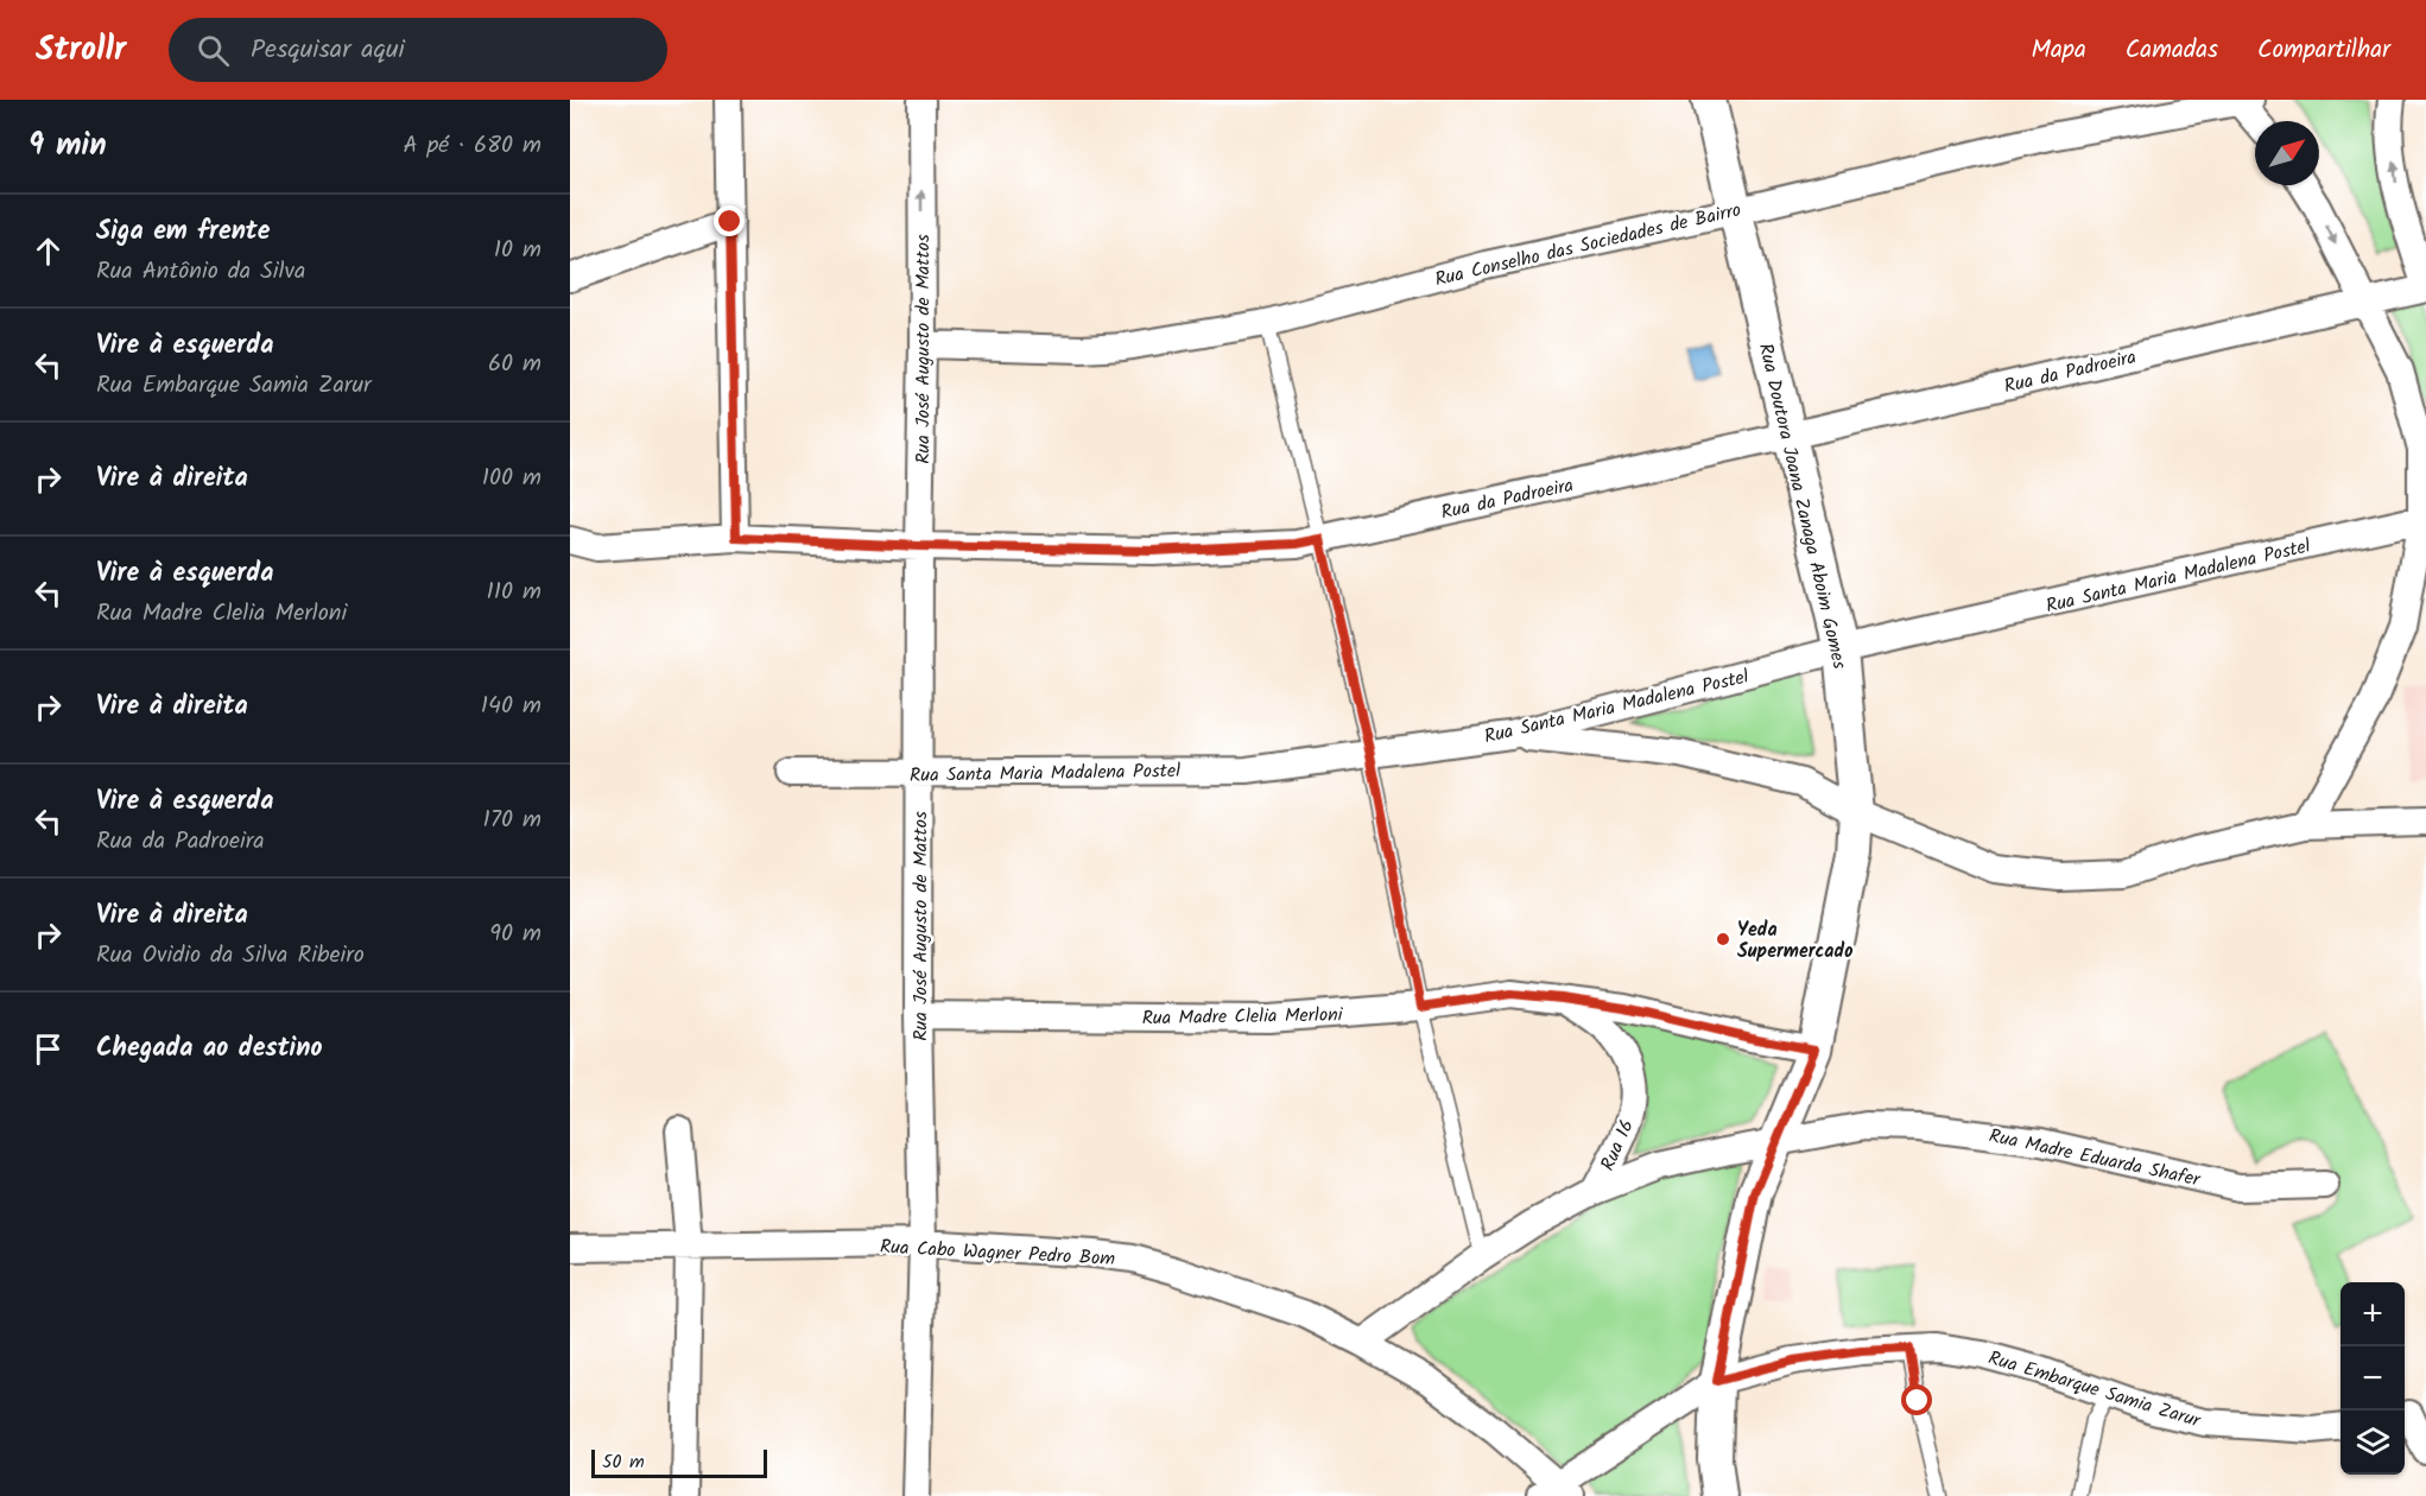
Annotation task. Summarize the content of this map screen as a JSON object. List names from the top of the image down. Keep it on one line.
{"streets":{"street":["Rua Conselho das Sociedades de Bairro","Rua José Augusto de Mattos","Rua da Padroeira","Rua Doutora Joana Zanaga Aboim Gomes","Rua Santa Maria Madalena Postel","Rua Madre Clelia Merloni","Rua 16","Rua Madre Eduarda Shafer","Rua Cabo Wagner Pedro Bom","Rua Embarque Samia Zarur"]},"crossings":[["Rua Conselho das Sociedades de Bairro","Rua José Augusto de Mattos"],["Rua Conselho das Sociedades de Bairro","Rua Doutora Joana Zanaga Aboim Gomes"],["Rua José Augusto de Mattos","Rua da Padroeira"],["Rua José Augusto de Mattos","Rua Santa Maria Madalena Postel"],["Rua José Augusto de Mattos","Rua Madre Clelia Merloni"],["Rua José Augusto de Mattos","Rua Cabo Wagner Pedro Bom"],["Rua da Padroeira","Rua Doutora Joana Zanaga Aboim Gomes"],["Rua Doutora Joana Zanaga Aboim Gomes","Rua Santa Maria Madalena Postel"],["Rua Doutora Joana Zanaga Aboim Gomes","Rua Madre Clelia Merloni"],["Rua Doutora Joana Zanaga Aboim Gomes","Rua Madre Eduarda Shafer"],["Rua Doutora Joana Zanaga Aboim Gomes","Rua Embarque Samia Zarur"],["Rua Madre Clelia Merloni","Rua 16"],["Rua 16","Rua Madre Eduarda Shafer"],["Rua Madre Eduarda Shafer","Rua Cabo Wagner Pedro Bom"],["Rua Cabo Wagner Pedro Bom","Rua Embarque Samia Zarur"]],"places":["Yeda Supermercado"],"scale_bar":"50 m","north":"top right","page":{"header":"Strollr","search":"Pesquisar aqui","nav":["Mapa","Camadas","Compartilhar"],"heading":["9 min","A pé · 680 m"],"list":[["Siga em frente","Rua Antônio da Silva","10 m"],["Vire à esquerda","Rua Embarque Samia Zarur","60 m"],["Vire à direita","100 m"],["Vire à esquerda","Rua Madre Clelia Merloni","110 m"],["Vire à direita","140 m"],["Vire à esquerda","Rua da Padroeira","170 m"],["Vire à direita","Rua Ovidio da Silva Ribeiro","90 m"],"Chegada ao destino"],"map_buttons":["+","−"],"scale":"50 m"}}
